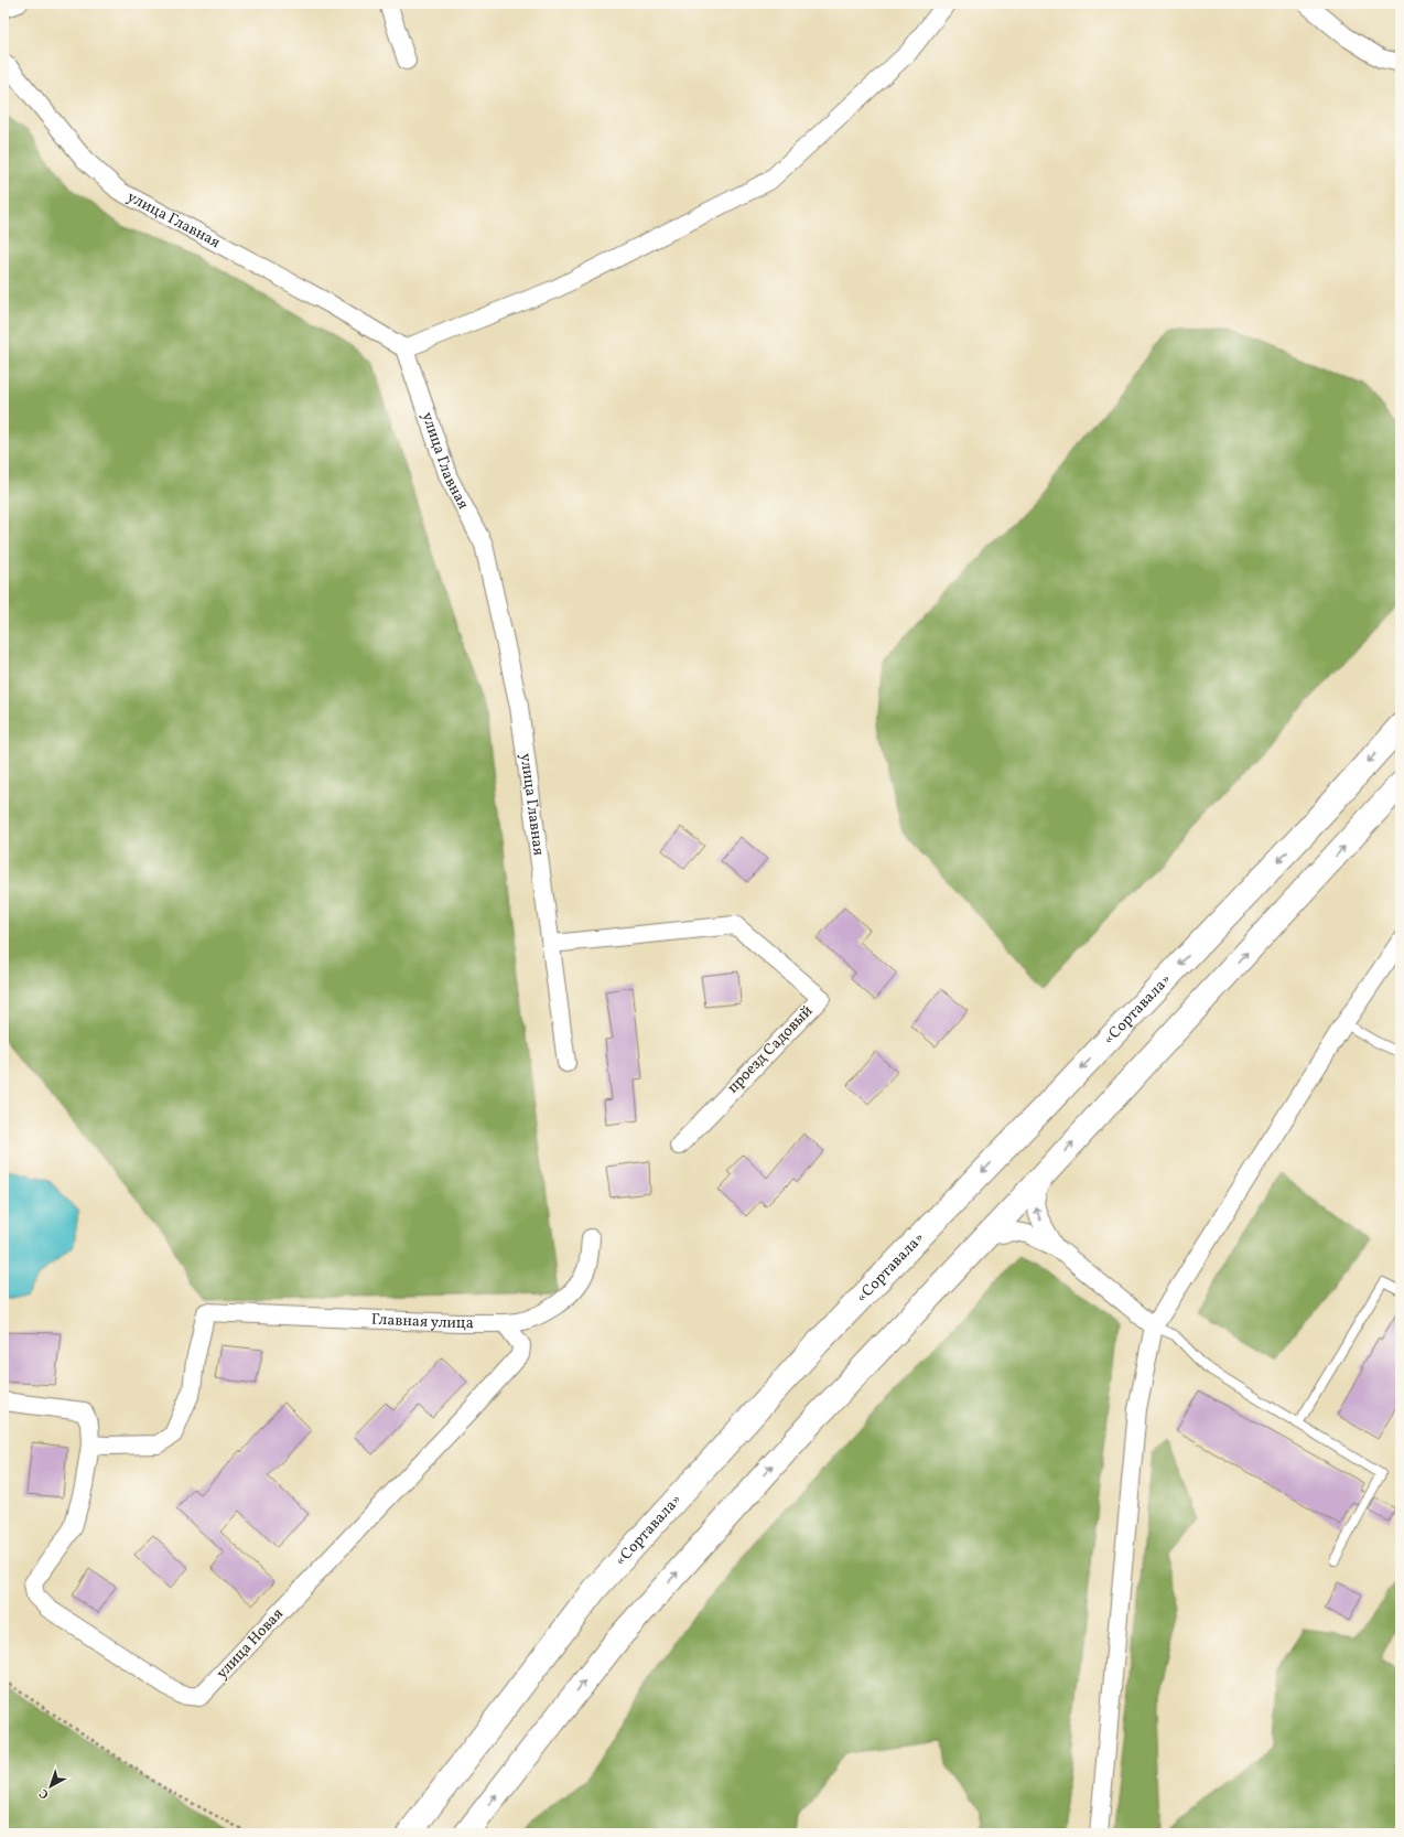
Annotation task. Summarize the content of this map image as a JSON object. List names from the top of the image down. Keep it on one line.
{"streets":{"highway":["«Сортавала»"],"street":["улица Главная","проезд Садовый","Главная улица","улица Новая"]},"crossings":[["улица Главная","проезд Садовый"],["Главная улица","улица Новая"]],"north":"bottom left"}
